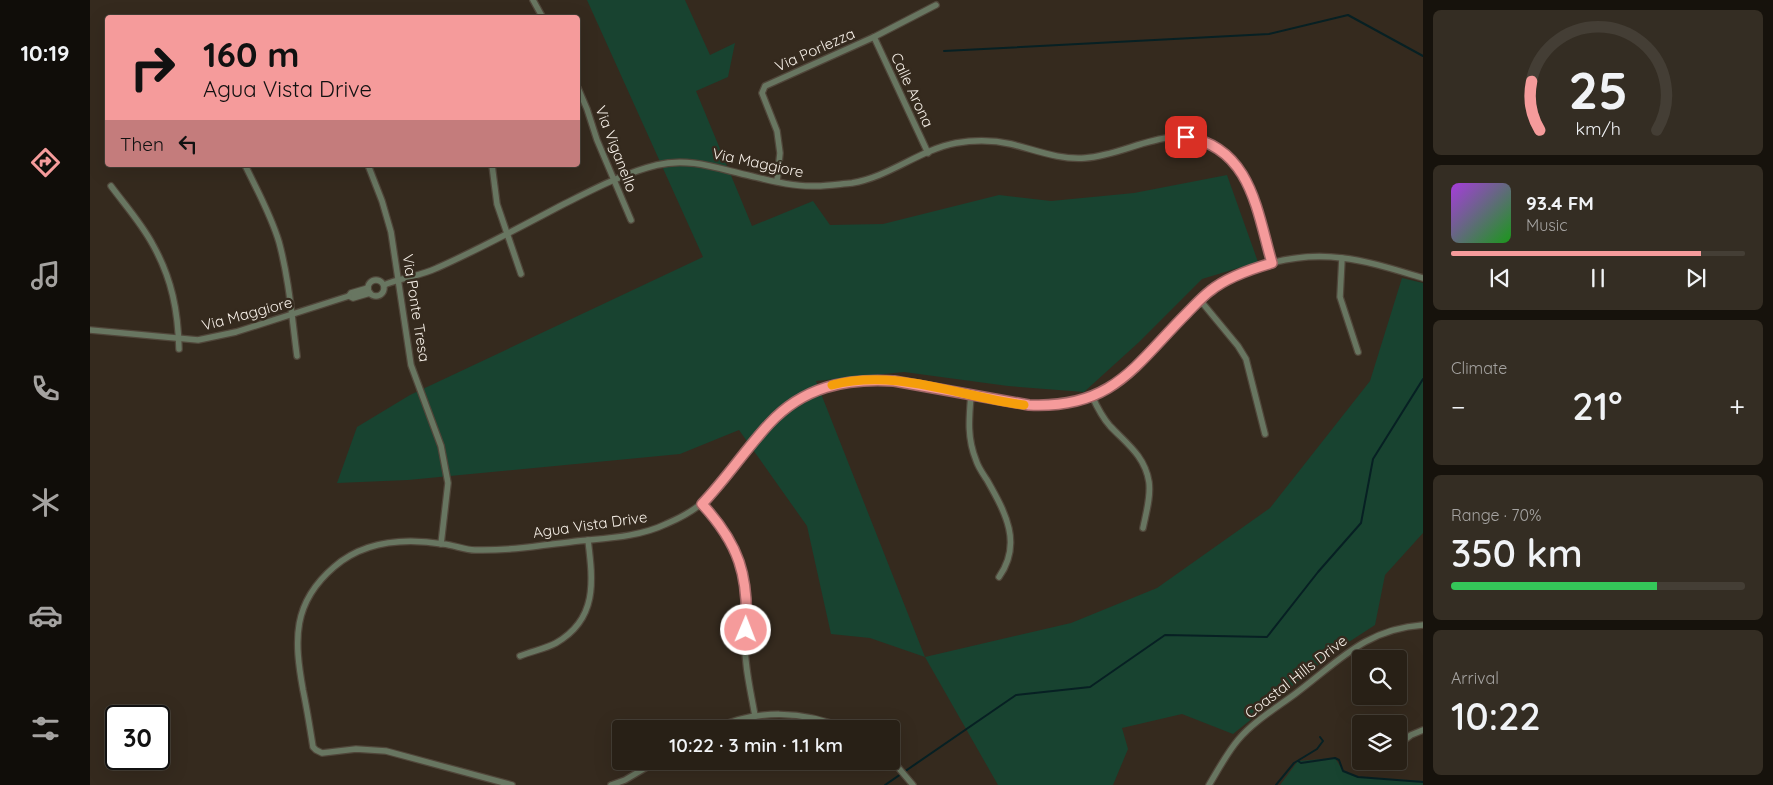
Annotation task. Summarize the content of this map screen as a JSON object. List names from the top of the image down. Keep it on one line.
{"streets":{"street":["Via Porlezza","Calle Arona","Via Viganello","Via Maggiore","Via Ponte Tresa","Agua Vista Drive","Coastal Hills Drive"]},"crossings":[["Via Porlezza","Calle Arona"],["Via Porlezza","Via Maggiore"],["Calle Arona","Via Maggiore"],["Via Viganello","Via Maggiore"],["Via Maggiore","Via Ponte Tresa"],["Via Maggiore","Agua Vista Drive"],["Via Ponte Tresa","Agua Vista Drive"]],"page":{"tabs":"10:19","turn":["160 m","Agua Vista Drive"],"then":"Then","song":["93.4 FM","Music"],"tile":["Climate",["Range · 70%","350 km"],["Arrival","10:22"]],"heat":["−","21°","+"],"limit":"30","trip":"10:22 · 3 min · 1.1 km","gauge":["25","km/h"]}}
